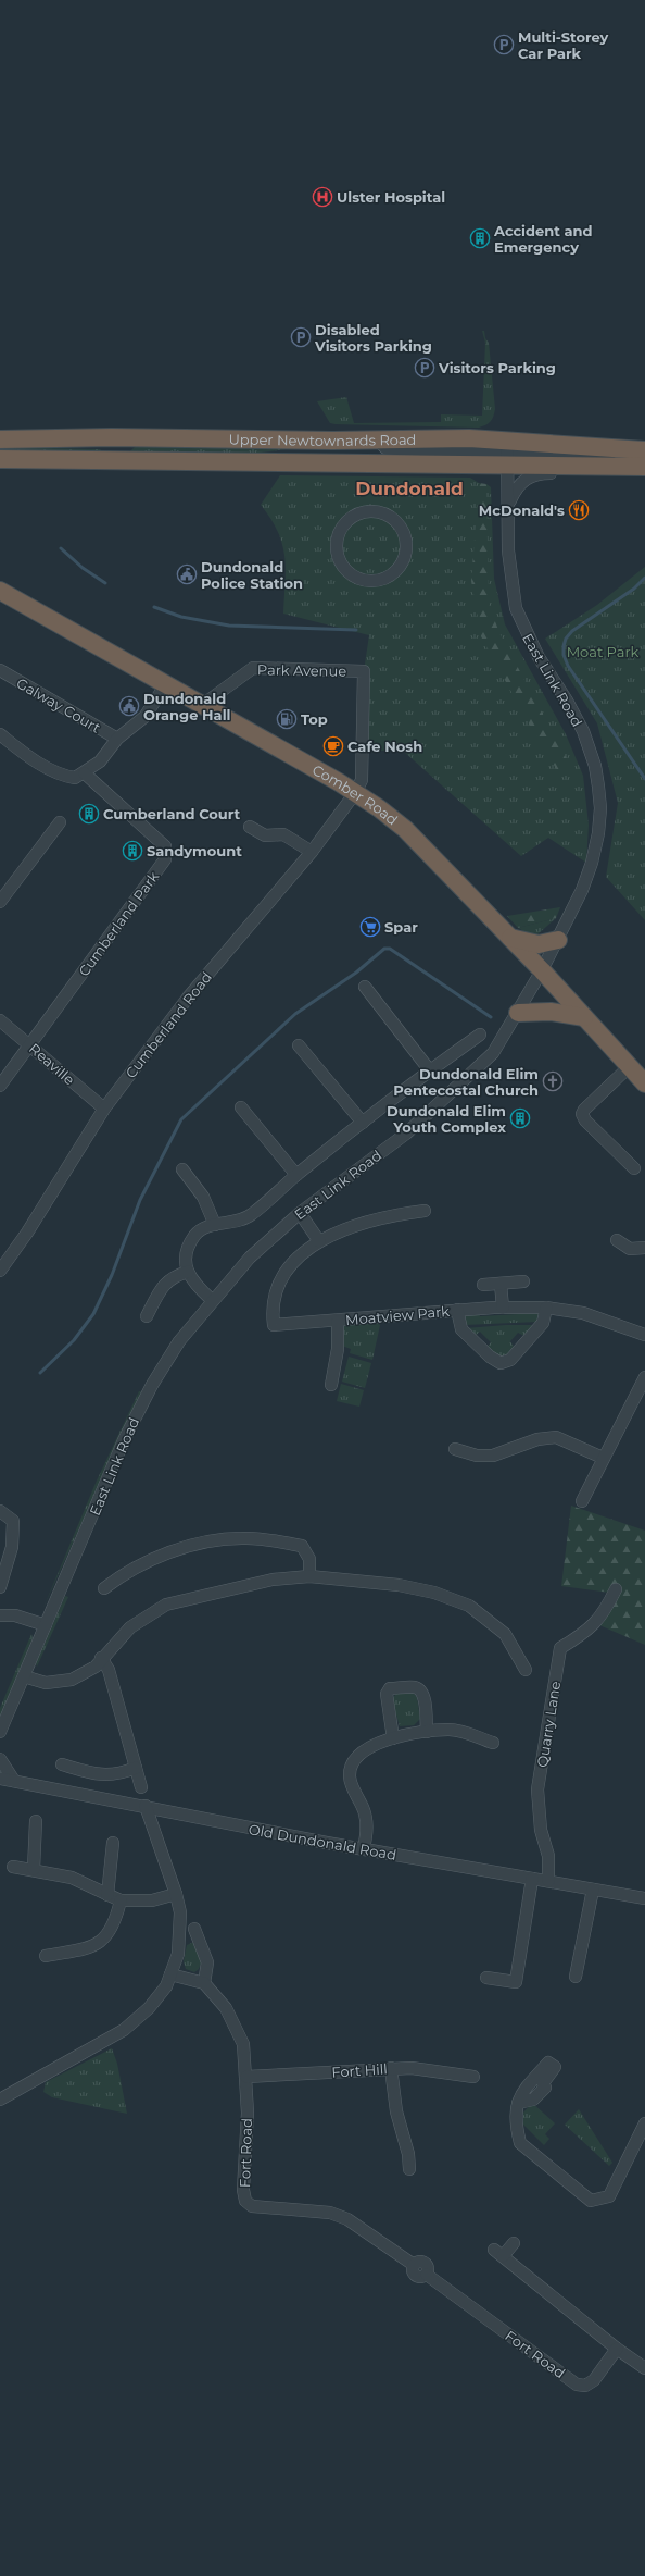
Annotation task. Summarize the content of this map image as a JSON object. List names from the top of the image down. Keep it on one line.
{"streets":{"highway":["Upper Newtownards Road","Comber Road"],"street":["Park Avenue","East Link Road","Galway Court","Cumberland Park","Cumberland Road","Reaville","Moatview Park","Quarry Lane","Old Dundonald Road","Fort Hill","Fort Road"]},"crossings":[["Upper Newtownards Road","East Link Road"],["Park Avenue","Comber Road"],["Park Avenue","Cumberland Road"],["East Link Road","Comber Road"],["Comber Road","Cumberland Road"],["Cumberland Park","Reaville"],["Cumberland Road","Reaville"],["Quarry Lane","Old Dundonald Road"],["Fort Hill","Fort Road"]],"districts":["Dundonald"],"parks":["Moat Park"],"places":{"parking":["Multi-Storey Car Park","Disabled Visitors Parking","Visitors Parking"],"hospital":["Ulster Hospital"],"building":["Accident and Emergency","Cumberland Court","Sandymount","Dundonald Elim Youth Complex"],"restaurant":["McDonald's"],"public building":["Dundonald Police Station","Dundonald Orange Hall"],"fuel station":["Top"],"cafe":["Cafe Nosh"],"supermarket":["Spar"],"church":["Dundonald Elim Pentecostal Church"]}}
